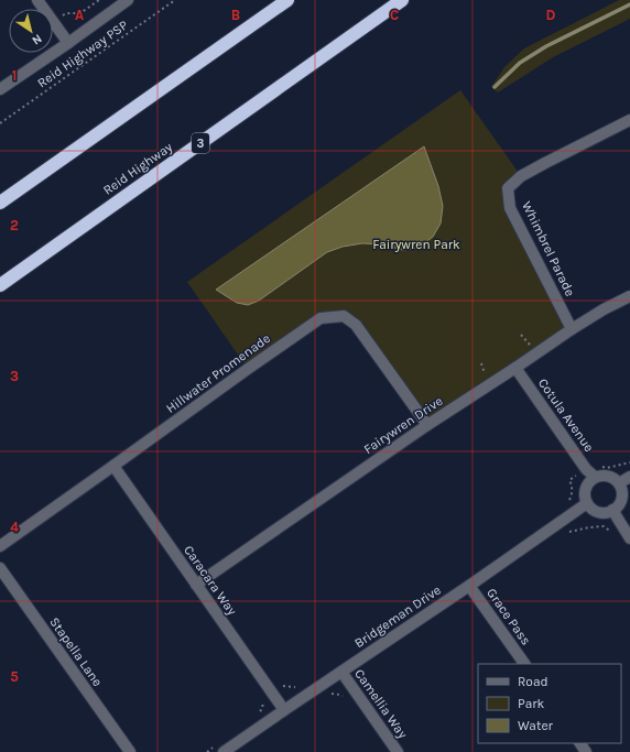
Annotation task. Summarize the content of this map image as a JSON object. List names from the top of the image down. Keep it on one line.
{"streets":{"highway":["3","Reid Highway"],"street":["Whimbrel Parade","Hillwater Promenade","Cotula Avenue","Fairywren Drive","Caracara Way","Bridgeman Drive","Grace Pass","Stapella Lane","Camellia Way"],"path":["Reid Highway PSP"]},"crossings":[["Whimbrel Parade","Fairywren Drive"],["Hillwater Promenade","Fairywren Drive"],["Hillwater Promenade","Caracara Way"],["Cotula Avenue","Fairywren Drive"],["Cotula Avenue","Bridgeman Drive"],["Fairywren Drive","Caracara Way"],["Caracara Way","Bridgeman Drive"],["Bridgeman Drive","Grace Pass"],["Bridgeman Drive","Camellia Way"]],"parks":["Fairywren Park"],"legend":["Road","Park","Water"],"north":"bottom right","grid":{"columns":["A","B","C","D"],"rows":["1","2","3","4","5"]}}
